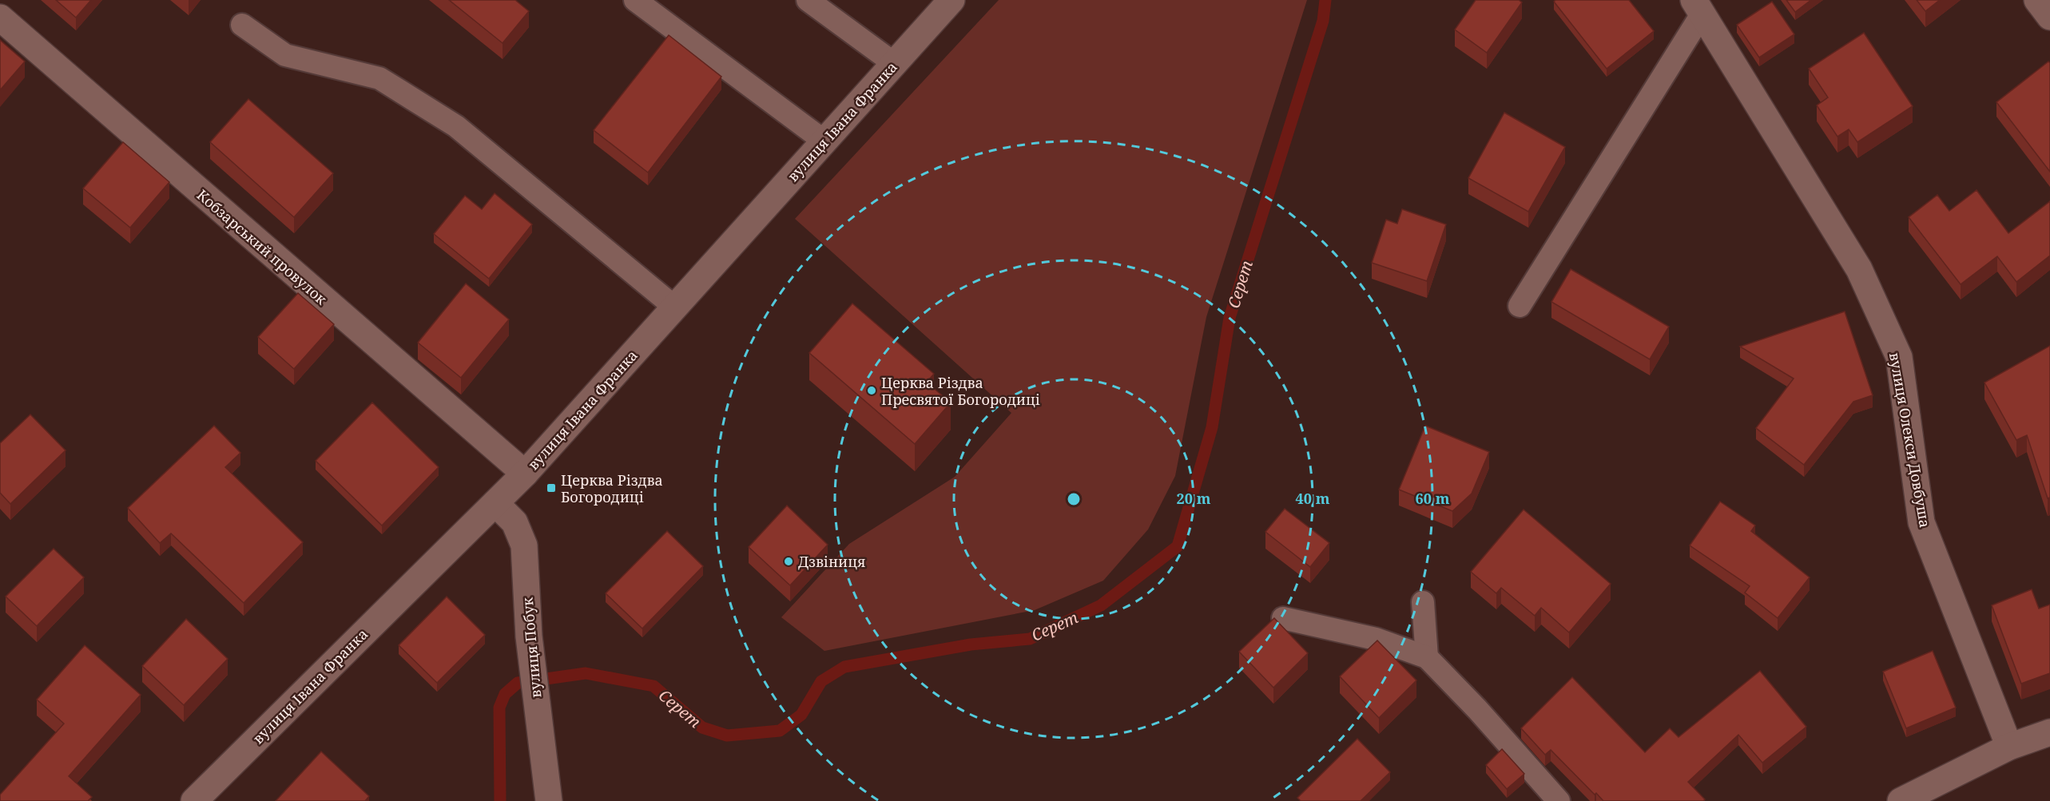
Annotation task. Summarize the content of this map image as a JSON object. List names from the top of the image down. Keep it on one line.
{"streets":{"street":["вулиця Івана Франка","Кобзарський провулок","вулиця Олекси Довбуша","вулиця Побук"]},"crossings":[["вулиця Івана Франка","Кобзарський провулок"],["вулиця Івана Франка","вулиця Побук"]],"water":["Серет"],"places":{"other":["Церква Різдва Пресвятої Богородиці","Дзвіниця"],"transit":["Церква Різдва Богородиці"]},"rings":["20 m","40 m","60 m"]}
